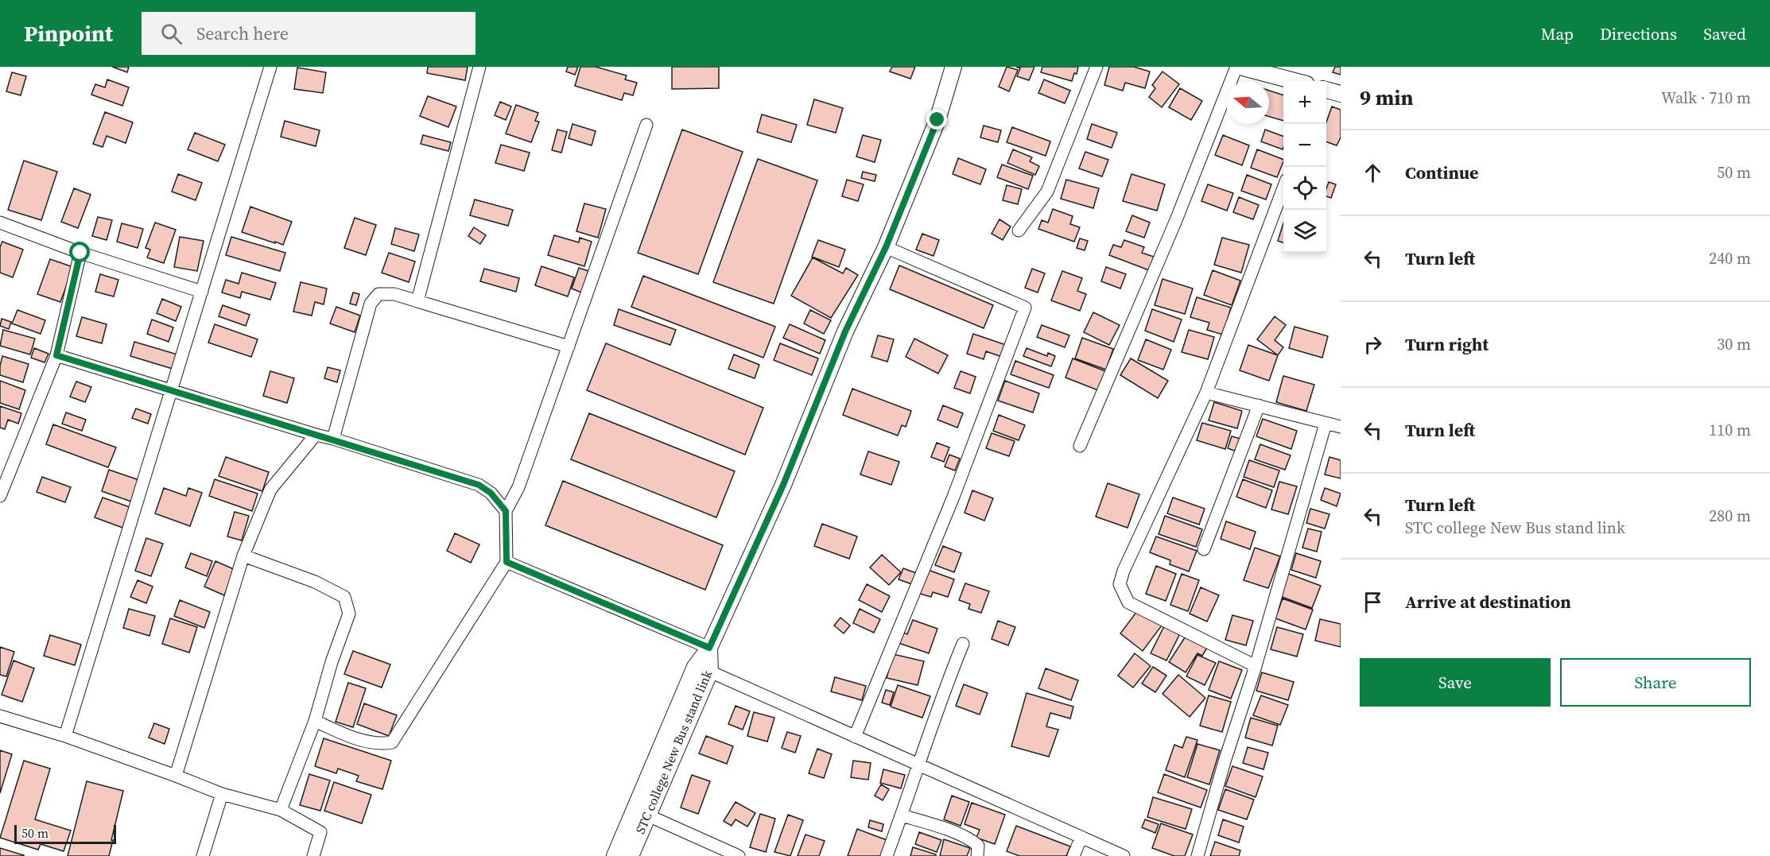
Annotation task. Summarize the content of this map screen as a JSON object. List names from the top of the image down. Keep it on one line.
{"streets":{"street":["STC college New Bus stand link"]},"scale_bar":"50 m","north":"left","page":{"header":"Pinpoint","search":"Search here","nav":["Map","Directions","Saved"],"heading":["9 min","Walk · 710 m"],"map_buttons":["+","−"],"list":[["Continue","50 m"],["Turn left","240 m"],["Turn right","30 m"],["Turn left","110 m"],["Turn left","STC college New Bus stand link","280 m"],"Arrive at destination"],"buttons":["Save","Share"],"scale":"50 m"}}
